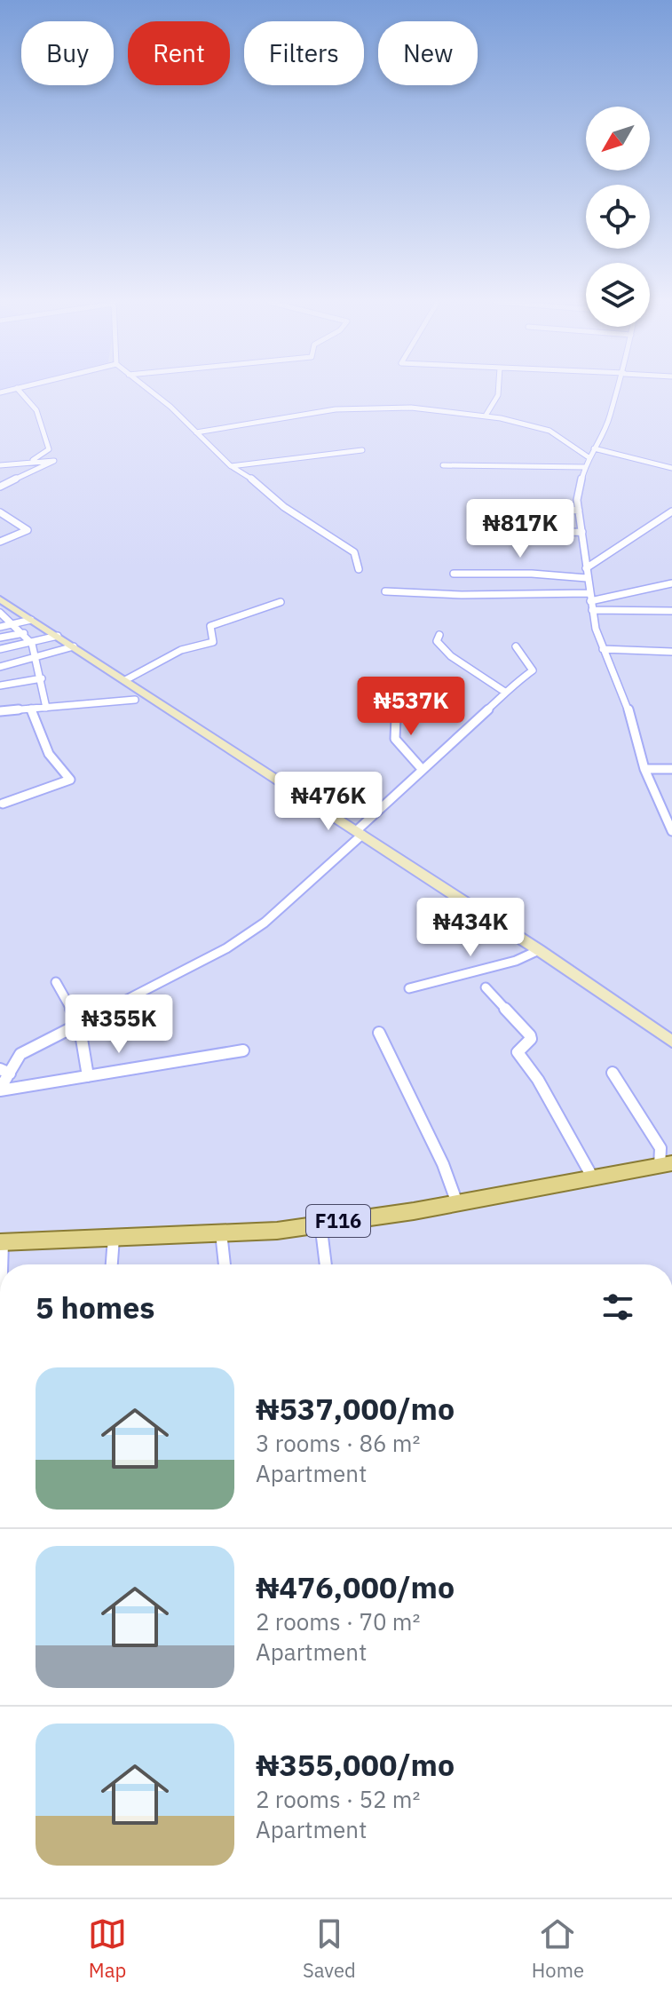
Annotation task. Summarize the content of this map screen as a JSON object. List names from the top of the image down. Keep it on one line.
{"streets":{"main road":["F116"]},"north":"bottom left","page":{"chip":["Buy","Rent","Filters","New"],"price":["₦817K","₦537K","₦476K","₦434K","₦355K"],"heading":"5 homes","list":[{"name":"₦537,000/mo","note":"3 rooms · 86 m² · Apartment"},{"name":"₦476,000/mo","note":"2 rooms · 70 m² · Apartment"},{"name":"₦355,000/mo","note":"2 rooms · 52 m² · Apartment"}],"tabs":["Map","Saved","Home"]}}
